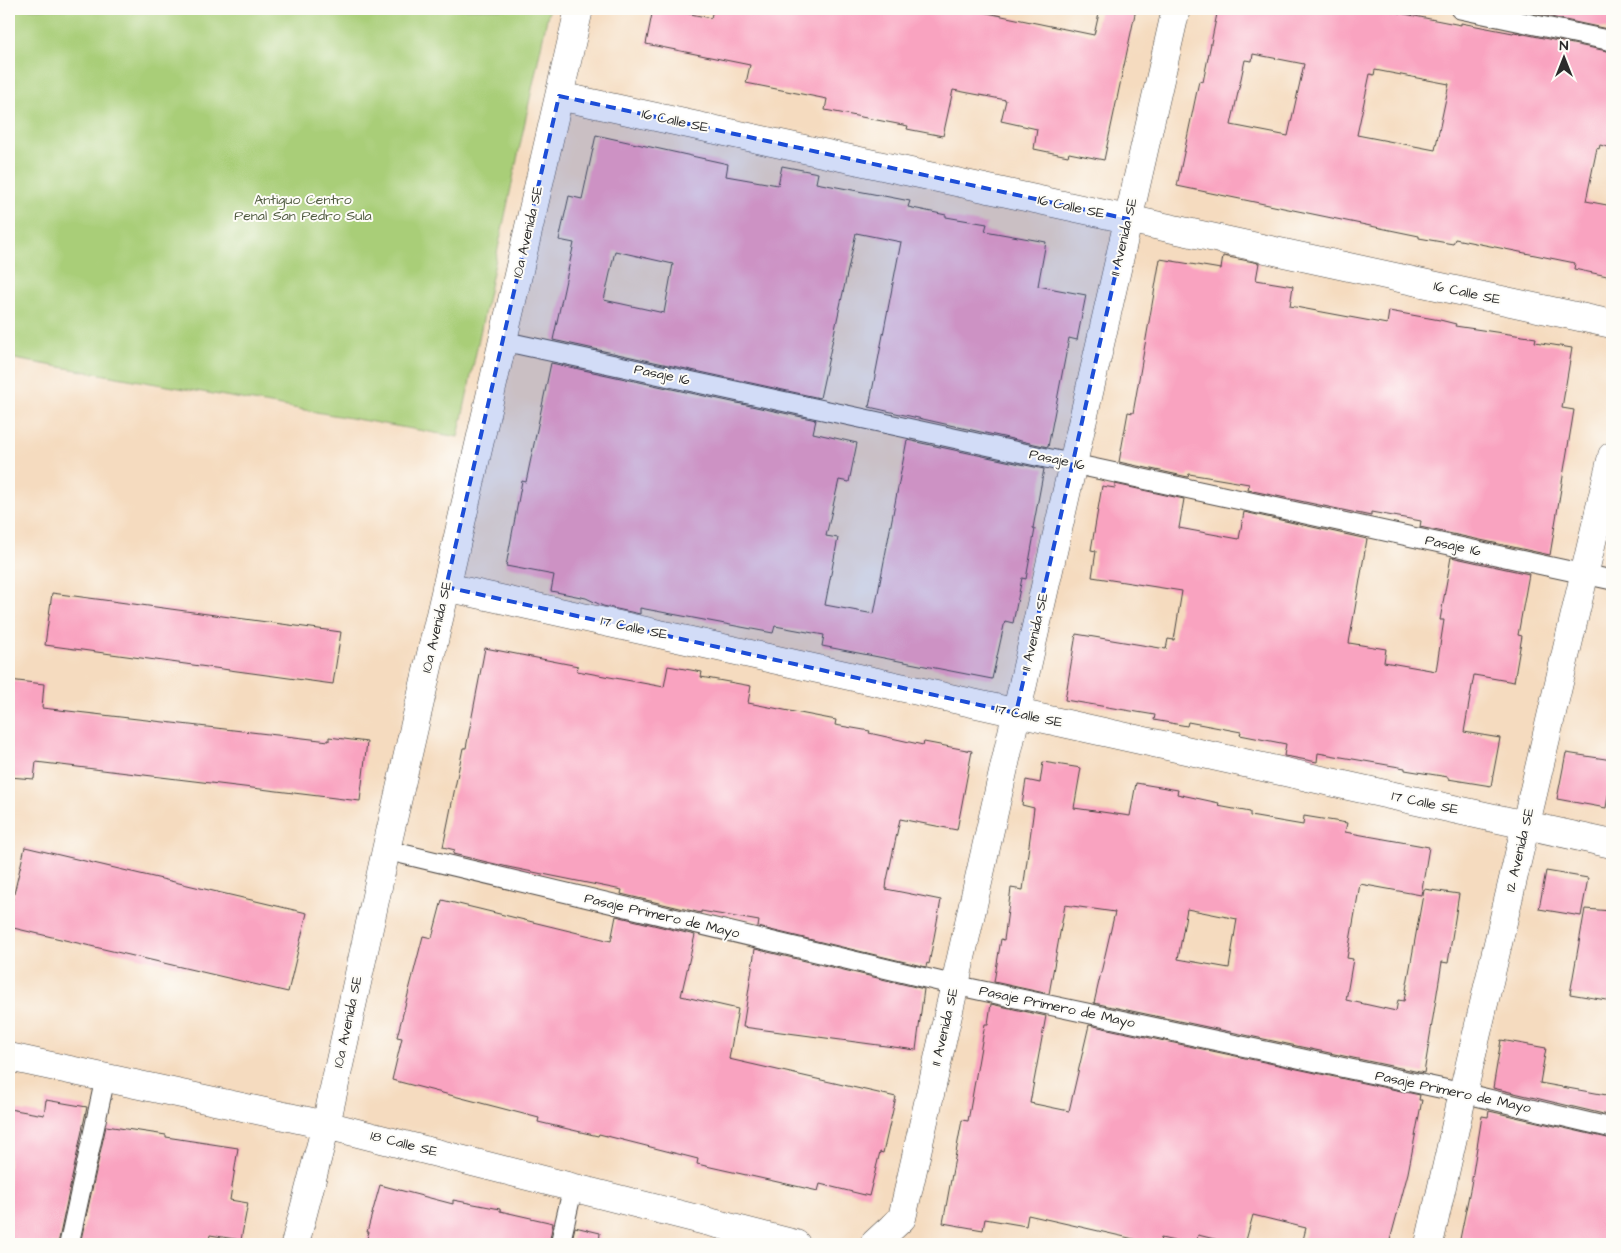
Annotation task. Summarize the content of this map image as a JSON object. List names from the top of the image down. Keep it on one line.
{"streets":{"street":["16 Calle SE","10a Avenida SE","11 Avenida SE","17 Calle SE","12 Avenida SE","18 Calle SE"],"lane":["Pasaje 16","Pasaje Primero de Mayo"]},"crossings":[["16 Calle SE","10a Avenida SE"],["16 Calle SE","11 Avenida SE"],["10a Avenida SE","Pasaje 16"],["10a Avenida SE","17 Calle SE"],["10a Avenida SE","Pasaje Primero de Mayo"],["10a Avenida SE","18 Calle SE"],["11 Avenida SE","Pasaje 16"],["11 Avenida SE","17 Calle SE"],["11 Avenida SE","Pasaje Primero de Mayo"],["Pasaje 16","12 Avenida SE"],["17 Calle SE","12 Avenida SE"],["12 Avenida SE","Pasaje Primero de Mayo"]],"parks":["Antiguo Centro Penal San Pedro Sula"],"north":"top"}
